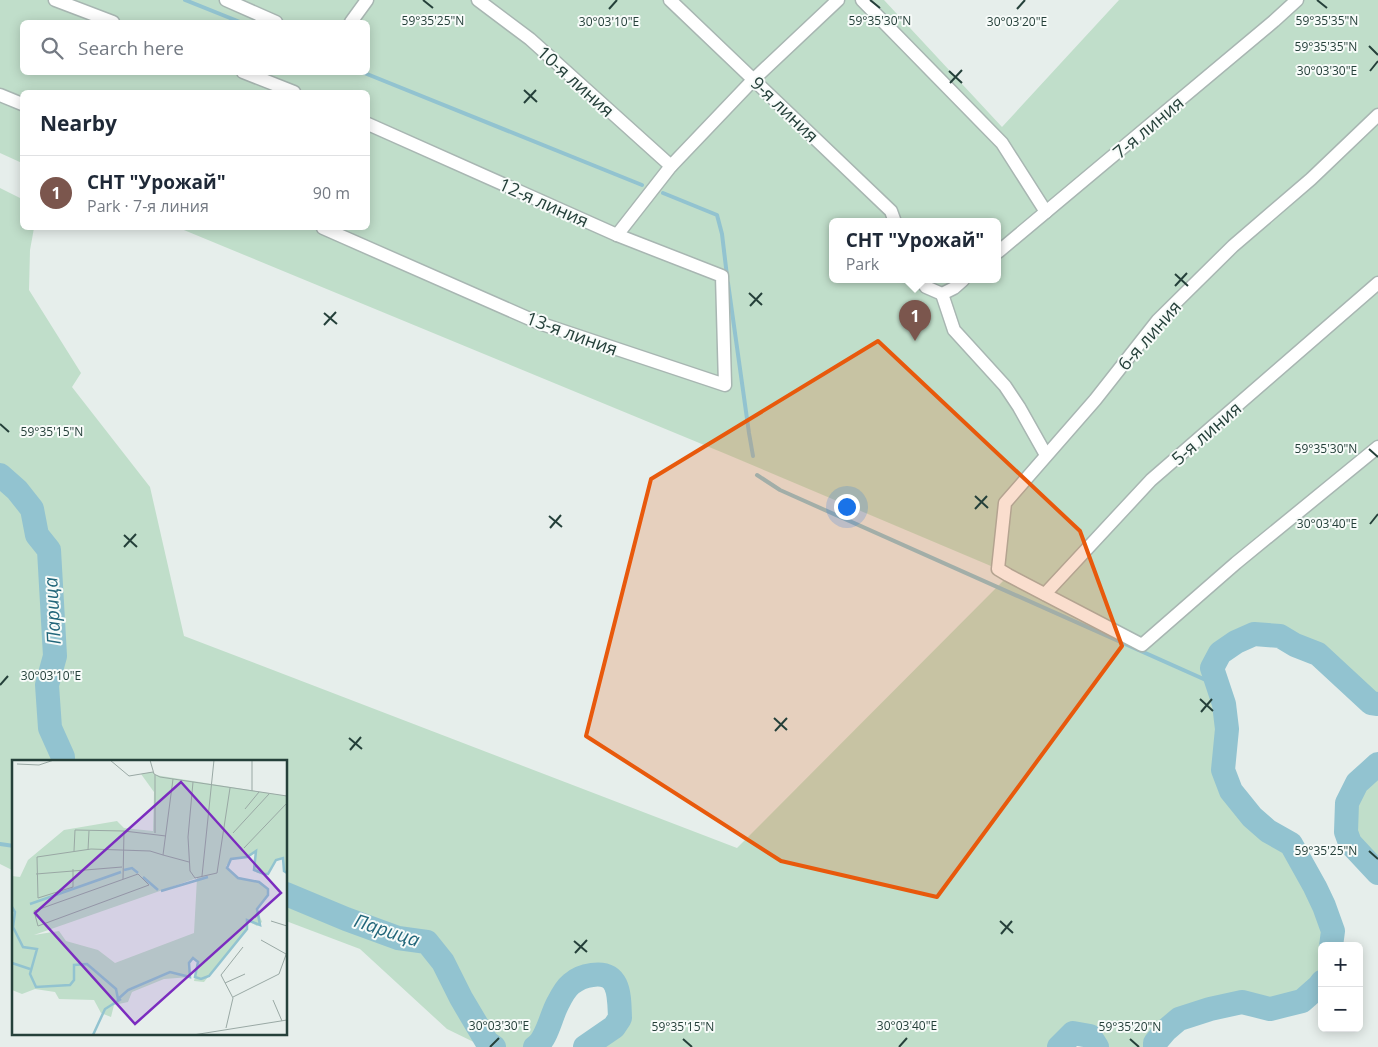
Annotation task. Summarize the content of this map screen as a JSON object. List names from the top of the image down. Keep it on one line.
{"streets":{"street":["10-я линия","9-я линия","7-я линия","12-я линия","13-я линия","6-я линия","5-я линия"]},"crossings":[["12-я линия","13-я линия"],["6-я линия","5-я линия"]],"water":["Парица"],"page":{"search":"Search here","heading":"Nearby","list":[{"mark":"1","name":"СНТ \"Урожай\"","note":"Park · 7-я линия","value":"90 m"}],"popup":["СНТ \"Урожай\"","Park"],"pins":"1","map_buttons":["+","−"]},"coordinates":["59°35'35\"N","59°35'25\"N","59°35'30\"N","30°03'10\"E","30°03'20\"E","30°03'30\"E","59°35'15\"N","30°03'40\"E","59°35'20\"N"]}
